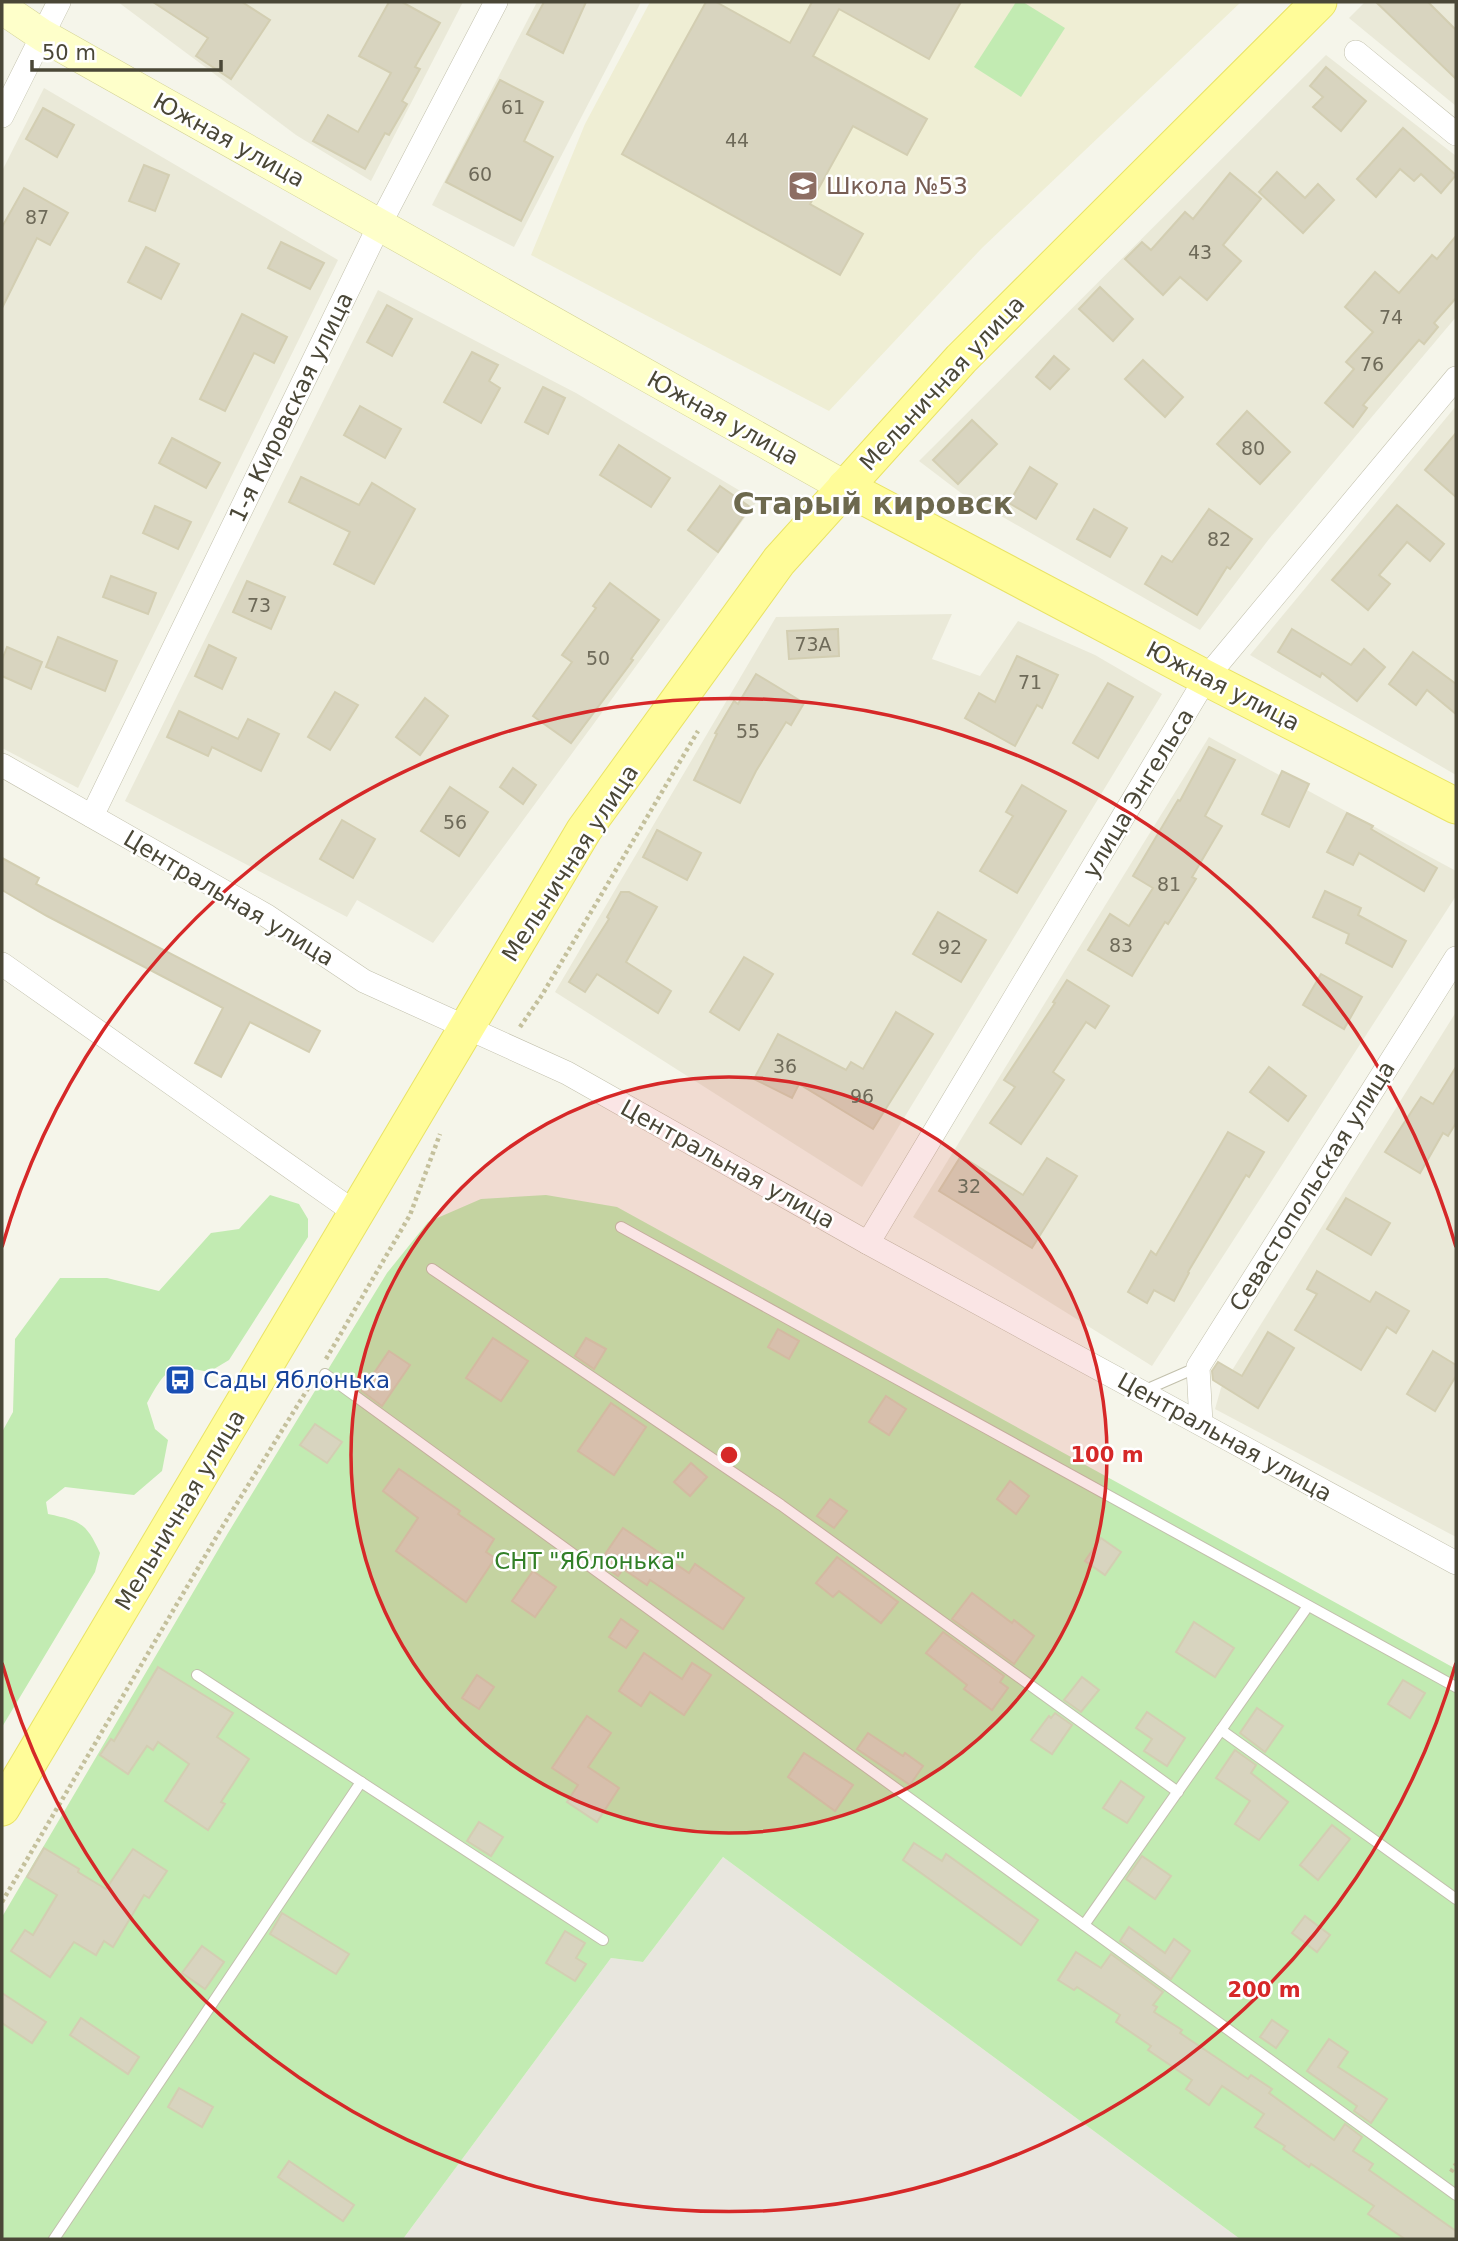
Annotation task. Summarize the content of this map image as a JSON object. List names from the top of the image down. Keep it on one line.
{"streets":{"main road":["Южная улица","Мельничная улица"],"street":["1-я Кировская улица","улица Энгельса","Центральная улица","Севастопольская улица"]},"crossings":[["Южная улица","Мельничная улица"],["Южная улица","1-я Кировская улица"],["Южная улица","улица Энгельса"],["Мельничная улица","Центральная улица"],["1-я Кировская улица","Центральная улица"],["улица Энгельса","Центральная улица"]],"districts":["Старый кировск"],"parks":["СНТ \"Яблонька\""],"places":{"school or university":["Школа №53"],"bus stop":["Сады Яблонька"]},"house_numbers":["61","44","60","87","43","74","76","80","82","73","73А","50","71","55","56","81","83","92","36","96","32"],"scale_bar":"50 m","rings":["100 m","200 m"]}
